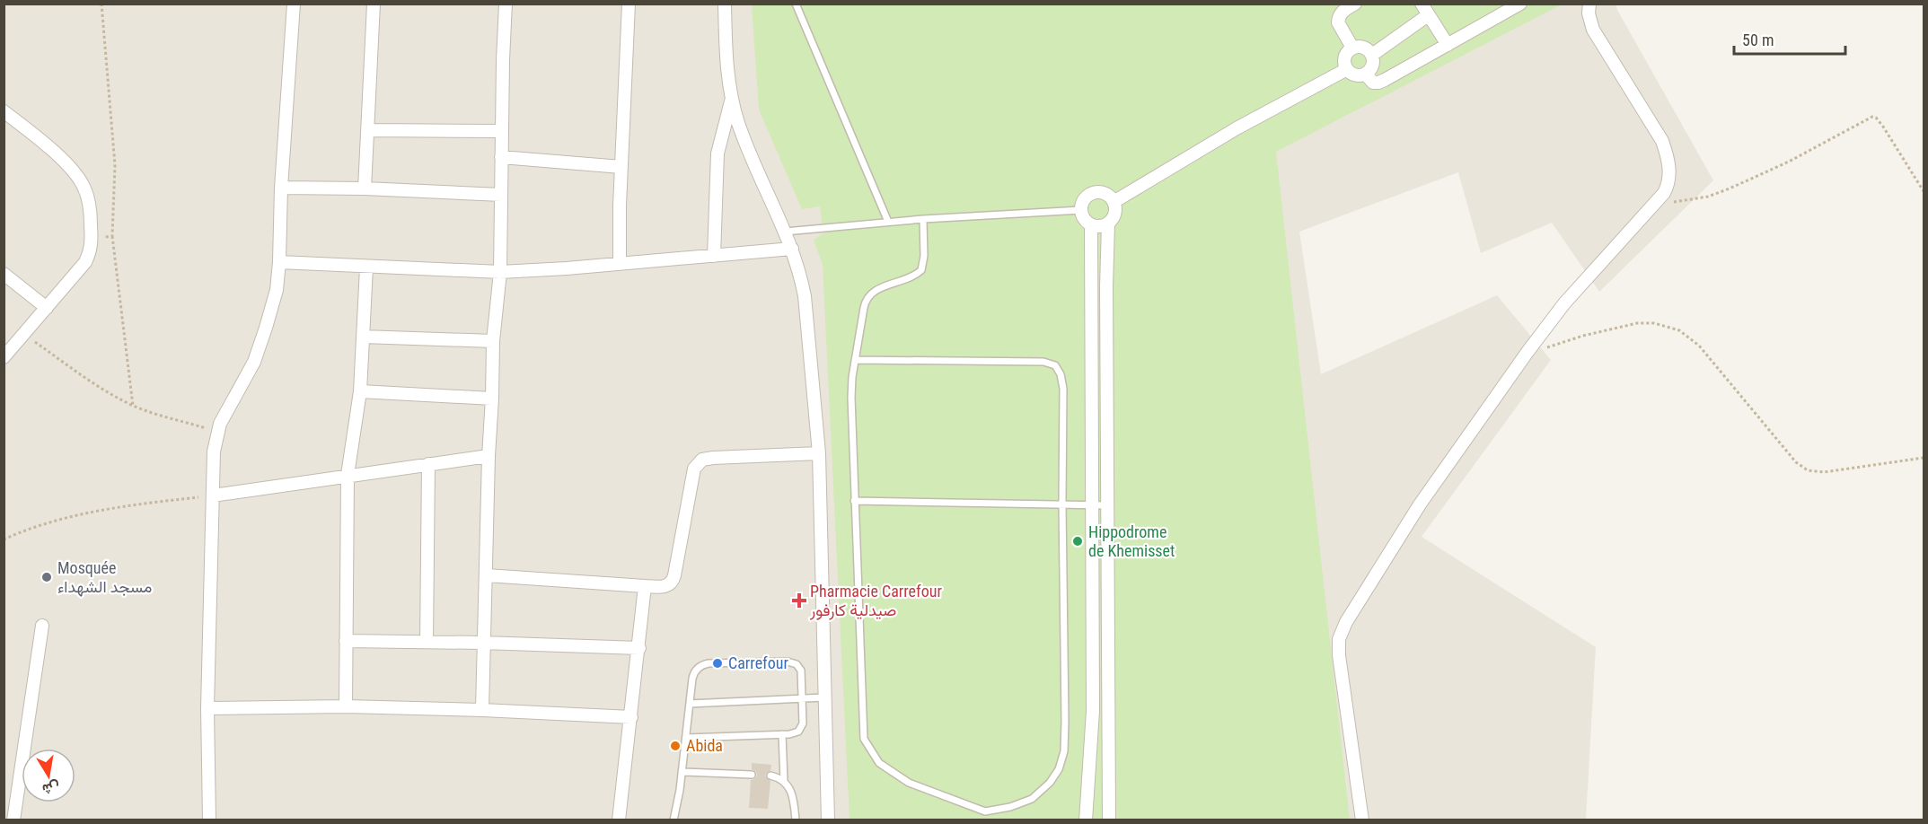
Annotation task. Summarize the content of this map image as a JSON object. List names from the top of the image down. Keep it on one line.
{"places":{"other":["Hippodrome de Khemisset","Mosquée مسجد الشهداء","Carrefour","Abida"],"health":["Pharmacie Carrefour صيدلية كارفور"]},"scale_bar":"50 m","north":"bottom"}
